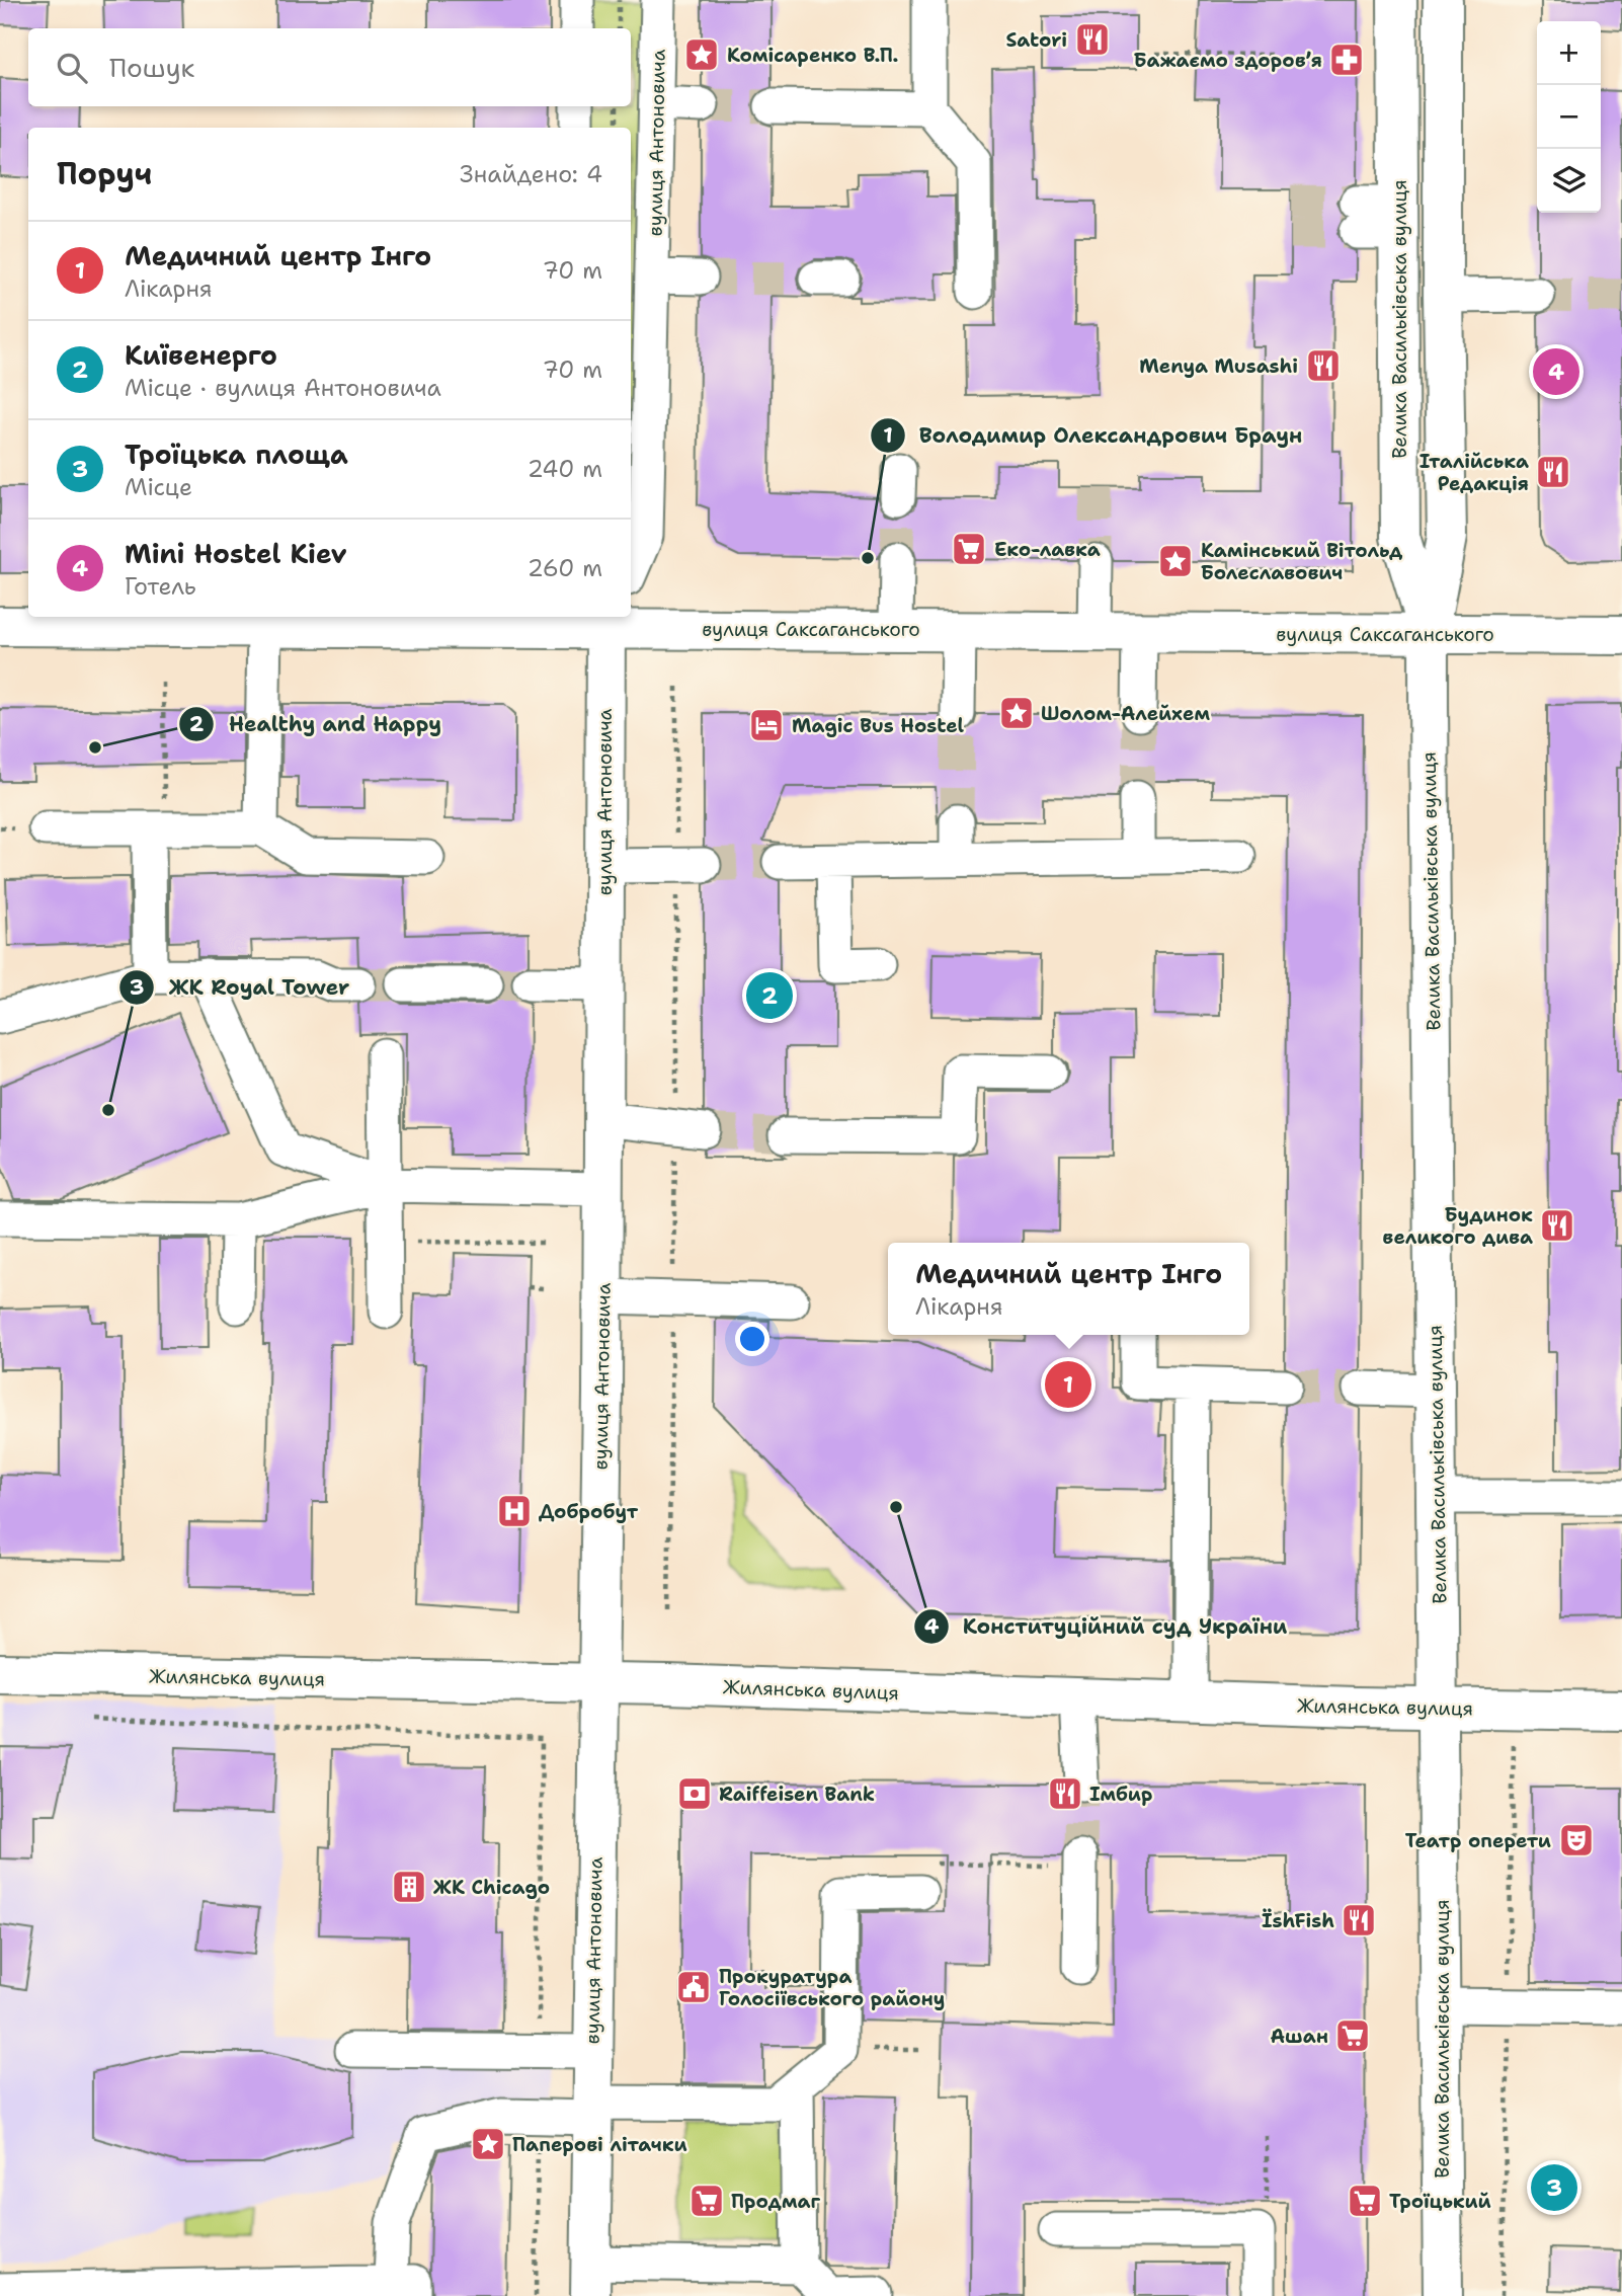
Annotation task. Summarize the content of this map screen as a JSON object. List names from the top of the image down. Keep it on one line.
{"streets":{"main road":["вулиця Антоновича","Велика Васильківська вулиця","вулиця Саксаганського","Жилянська вулиця"]},"crossings":[["вулиця Антоновича","вулиця Саксаганського"],["вулиця Антоновича","Жилянська вулиця"],["Велика Васильківська вулиця","вулиця Саксаганського"],["Велика Васильківська вулиця","Жилянська вулиця"]],"places":{"restaurant":["Satori","Menya Musashi","Італійська Редакція","Будинок великого дива","Імбир","ÏshFish"],"place":["Комісаренко В.П.","Камінський Вітольд Болеславович","Шолом-Алейхем","Паперові літачки"],"pharmacy":["Бажаємо здоровʼя"],"supermarket":["Еко-лавка","Ашан","Продмаг","Троїцький"],"other":["Володимир Олександрович Браун","Healthy and Happy","ЖК Royal Tower","Конституційний суд України"],"hotel":["Magic Bus Hostel"],"hospital":["Добробут"],"bank":["Raiffeisen Bank"],"theatre":["Театр оперети"],"building":["ЖК Chicago"],"public building":["Прокуратура Голосіївського району"]},"page":{"map_buttons":["+","−"],"search":"Пошук","heading":["Поруч","Знайдено: 4"],"list":[{"mark":"1","name":"Медичний центр Інго","note":"Лікарня","value":"70 m"},{"mark":"2","name":"Київенерго","note":"Місце · вулиця Антоновича","value":"70 m"},{"mark":"3","name":"Троїцька площа","note":"Місце","value":"240 m"},{"mark":"4","name":"Mini Hostel Kiev","note":"Готель","value":"260 m"}],"pins":["4","2","1","3"],"popup":["Медичний центр Інго","Лікарня"]}}
